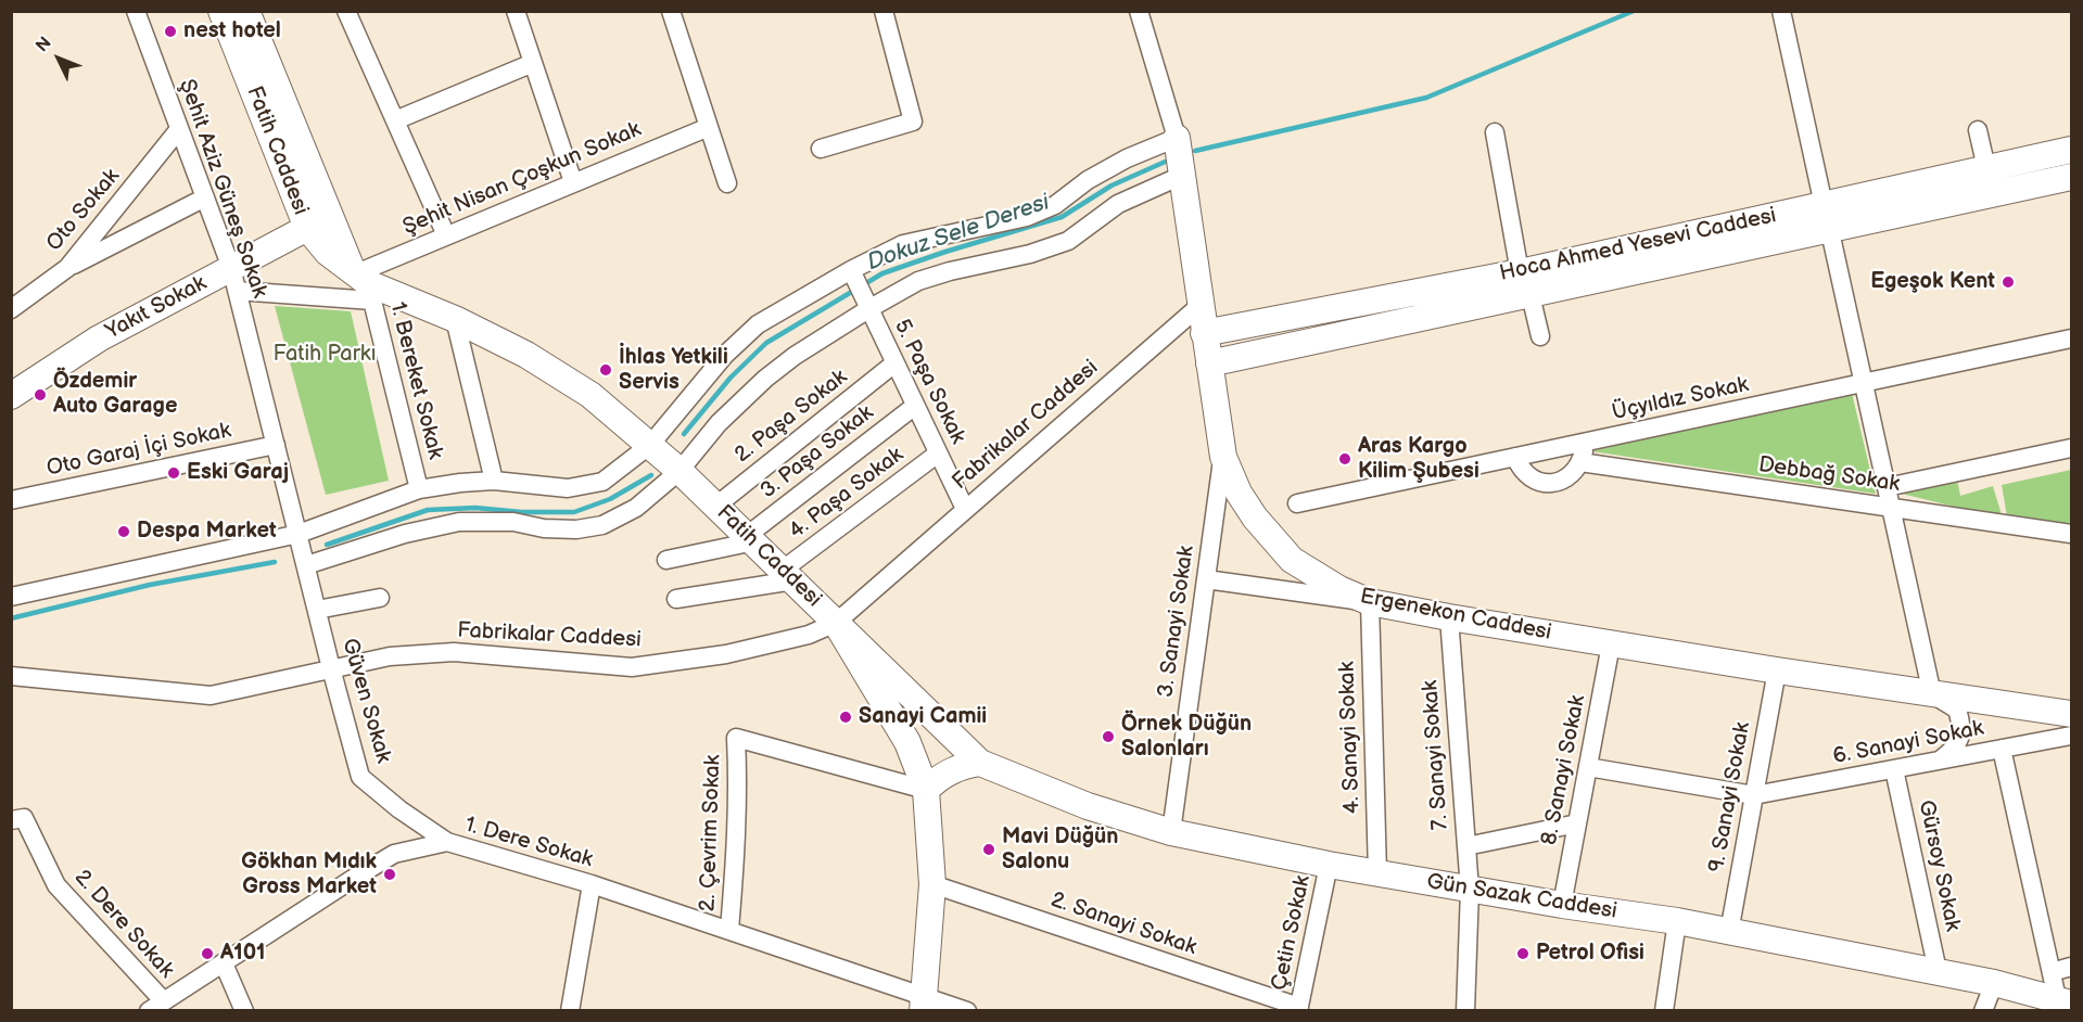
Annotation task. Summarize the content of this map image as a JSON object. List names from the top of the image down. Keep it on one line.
{"streets":{"street":["Fatih Caddesi","Şehit Nisan Çoşkun Sokak","Şehit Aziz Güneş Sokak","Oto Sokak","Hoca Ahmed Yesevi Caddesi","Yakıt Sokak","1. Bereket Sokak","5. Paşa Sokak","Üçyıldız Sokak","2. Paşa Sokak","Fabrikalar Caddesi","Oto Garaj İçi Sokak","3. Paşa Sokak","Debbağ Sokak","4. Paşa Sokak","Ergenekon Caddesi","3. Sanayi Sokak","Güven Sokak","4. Sanayi Sokak","6. Sanayi Sokak","7. Sanayi Sokak","8. Sanayi Sokak","9. Sanayi Sokak","2. Çevrim Sokak","1. Dere Sokak","Gürsoy Sokak","Gün Sazak Caddesi","2. Dere Sokak","2. Sanayi Sokak","Çetin Sokak"]},"crossings":[["Fatih Caddesi","Şehit Nisan Çoşkun Sokak"],["Fatih Caddesi","Yakıt Sokak"],["Fatih Caddesi","1. Bereket Sokak"],["Fatih Caddesi","2. Paşa Sokak"],["Fatih Caddesi","Fabrikalar Caddesi"],["Fatih Caddesi","3. Paşa Sokak"],["Fatih Caddesi","4. Paşa Sokak"],["Fatih Caddesi","2. Çevrim Sokak"],["Fatih Caddesi","1. Dere Sokak"],["Fatih Caddesi","2. Sanayi Sokak"],["Şehit Nisan Çoşkun Sokak","1. Bereket Sokak"],["Şehit Aziz Güneş Sokak","Oto Sokak"],["Şehit Aziz Güneş Sokak","Yakıt Sokak"],["Şehit Aziz Güneş Sokak","Oto Garaj İçi Sokak"],["Şehit Aziz Güneş Sokak","Güven Sokak"],["Hoca Ahmed Yesevi Caddesi","Ergenekon Caddesi"],["5. Paşa Sokak","2. Paşa Sokak"],["5. Paşa Sokak","Fabrikalar Caddesi"],["5. Paşa Sokak","3. Paşa Sokak"],["5. Paşa Sokak","4. Paşa Sokak"],["Fabrikalar Caddesi","Ergenekon Caddesi"],["Fabrikalar Caddesi","Güven Sokak"],["Ergenekon Caddesi","3. Sanayi Sokak"],["Ergenekon Caddesi","4. Sanayi Sokak"],["Ergenekon Caddesi","7. Sanayi Sokak"],["Ergenekon Caddesi","8. Sanayi Sokak"],["Ergenekon Caddesi","9. Sanayi Sokak"],["3. Sanayi Sokak","Gün Sazak Caddesi"],["Güven Sokak","1. Dere Sokak"],["4. Sanayi Sokak","Gün Sazak Caddesi"],["6. Sanayi Sokak","9. Sanayi Sokak"],["6. Sanayi Sokak","Gürsoy Sokak"],["7. Sanayi Sokak","Gün Sazak Caddesi"],["8. Sanayi Sokak","Gün Sazak Caddesi"],["9. Sanayi Sokak","Gün Sazak Caddesi"],["2. Çevrim Sokak","1. Dere Sokak"],["1. Dere Sokak","2. Dere Sokak"],["Gürsoy Sokak","Gün Sazak Caddesi"],["Gün Sazak Caddesi","Çetin Sokak"],["2. Sanayi Sokak","Çetin Sokak"]],"water":["Dokuz Sele Deresi"],"parks":["Fatih Parkı"],"places":["nest hotel","Egeşok Kent","İhlas Yetkili Servis","Özdemir Auto Garage","Aras Kargo Kilim Şubesi","Eski Garaj","Despa Market","Sanayi Camii","Örnek Düğün Salonları","Mavi Düğün Salonu","Gökhan Mıdık Gross Market","A101","Petrol Ofisi"],"north":"top left"}
